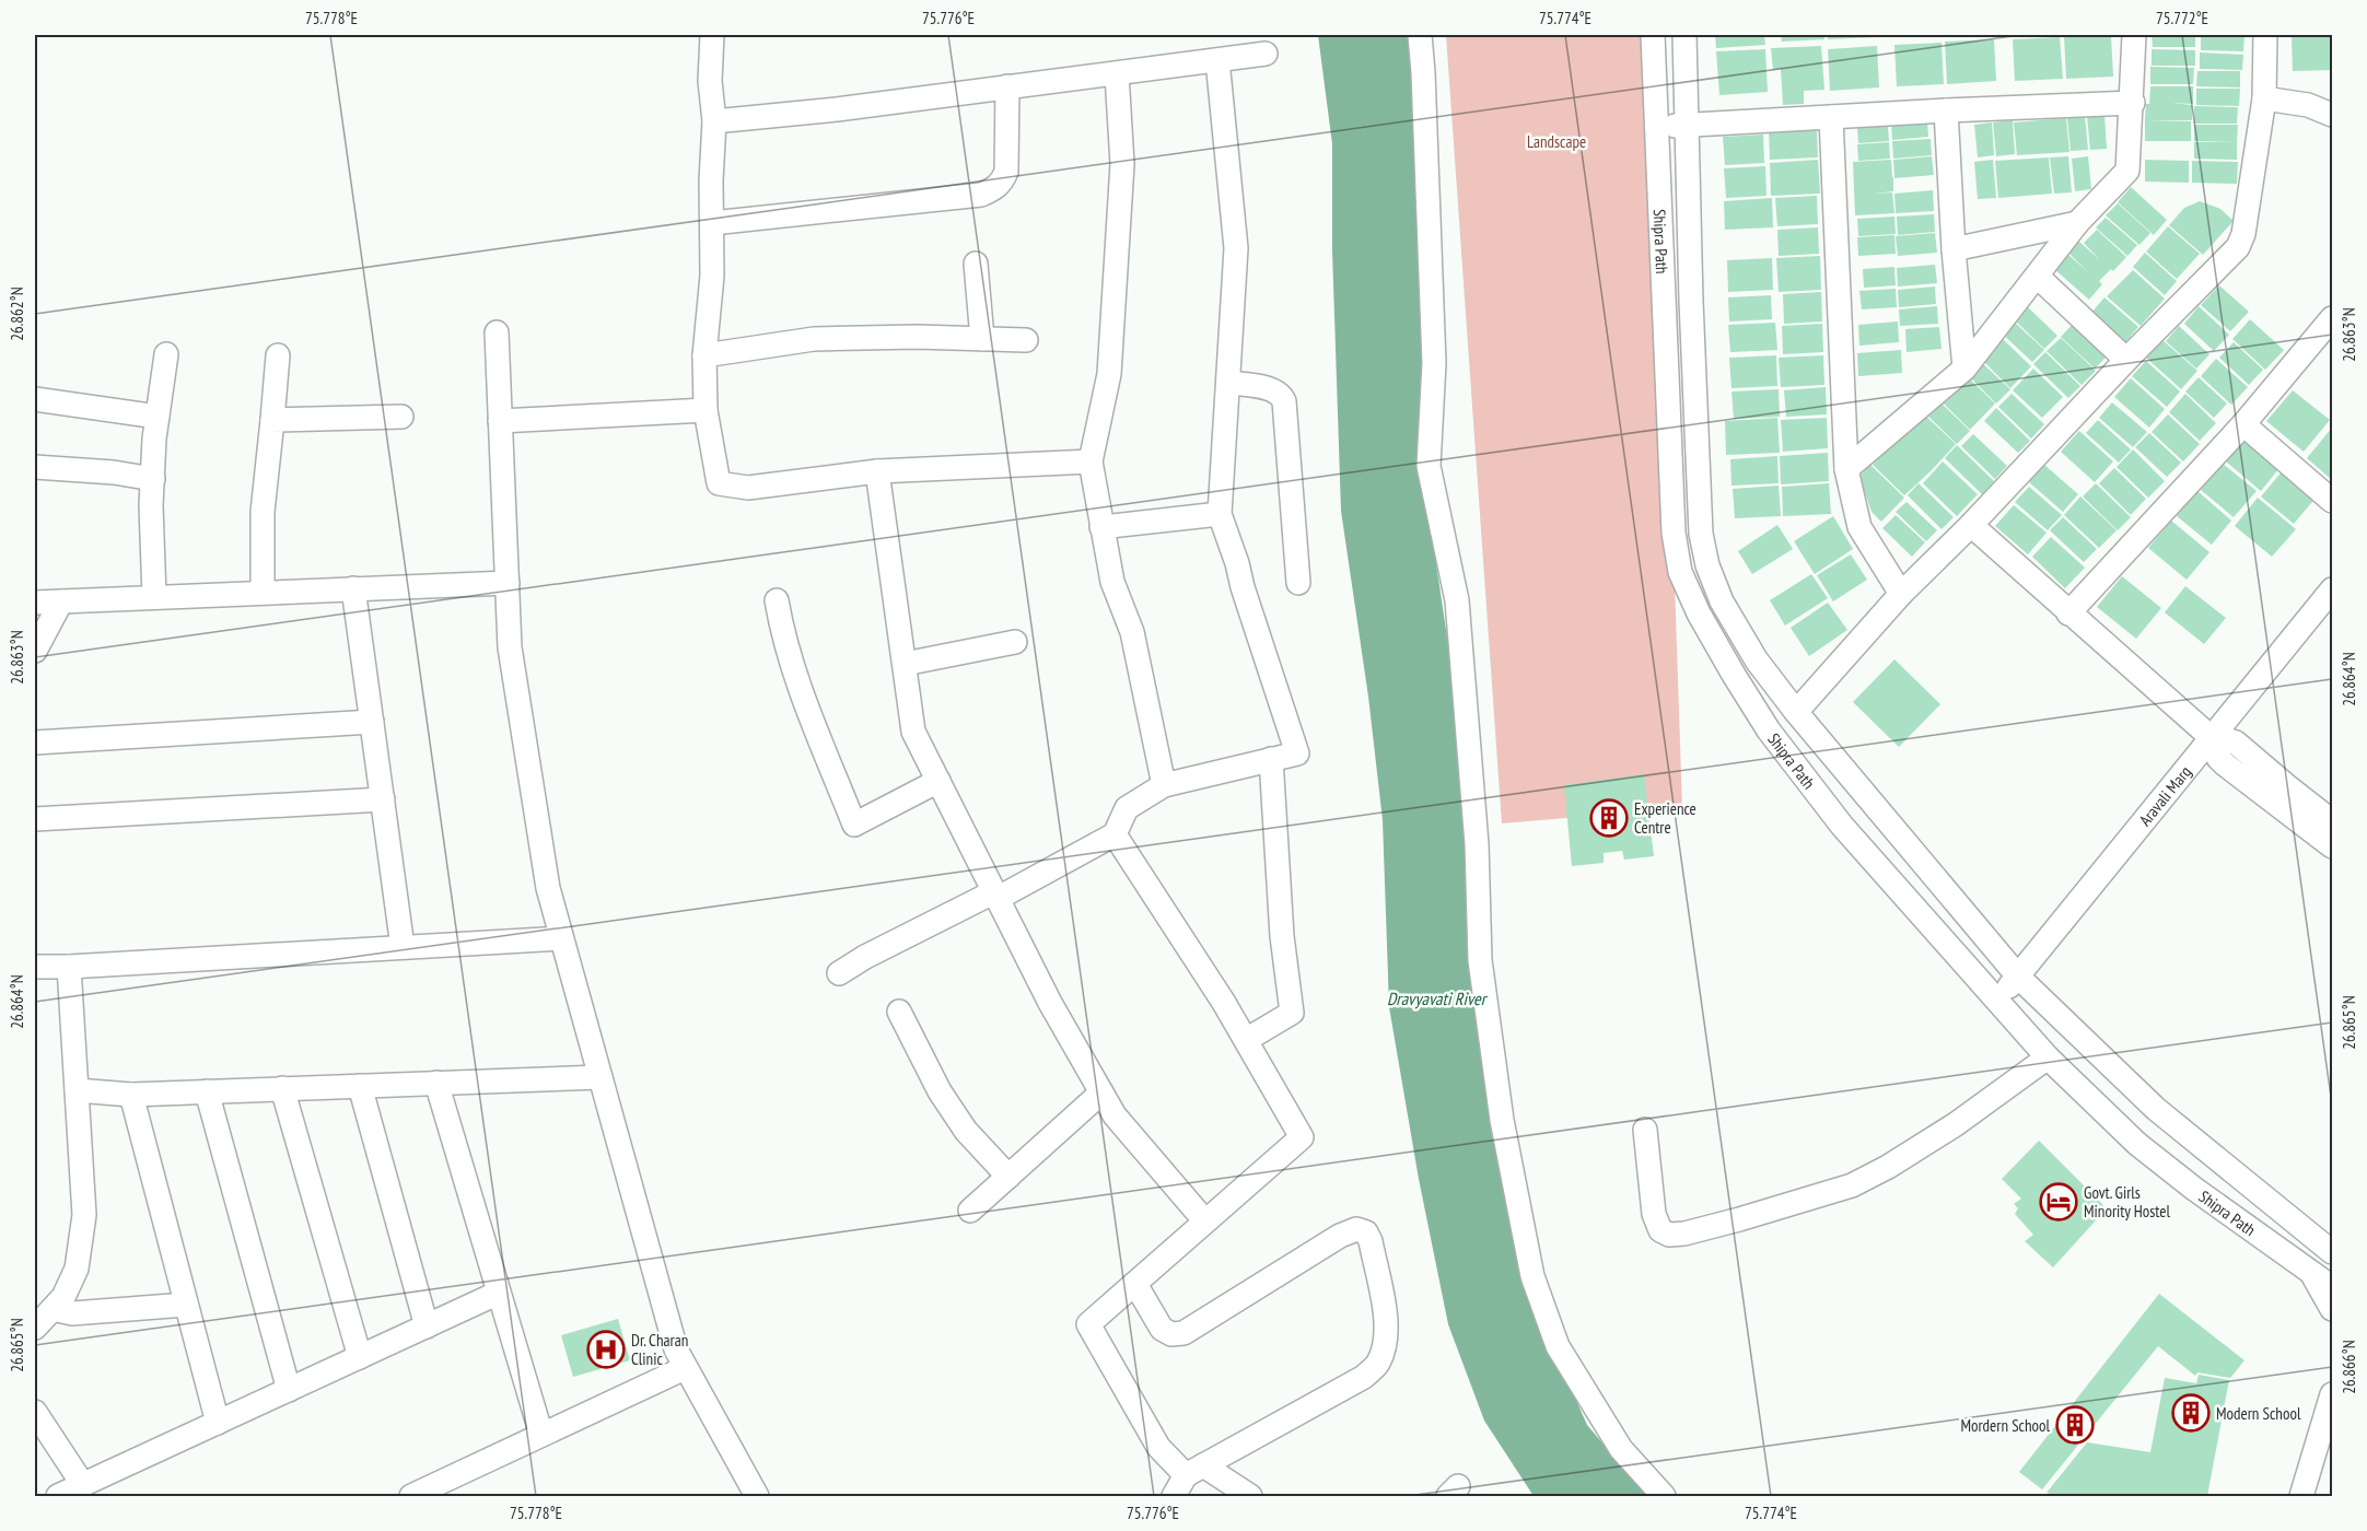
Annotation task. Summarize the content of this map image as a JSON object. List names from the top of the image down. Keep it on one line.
{"streets":{"street":["Shipra Path","Aravali Marg"]},"crossings":[["Shipra Path","Aravali Marg"]],"water":["Dravyavati River"],"parks":["Landscape"],"places":{"building":["Experience Centre","Modern School","Mordern School"],"hotel":["Govt. Girls Minority Hostel"],"hospital":["Dr. Charan Clinic"]},"coordinates":["75.778°E","75.776°E","75.774°E","75.772°E","26.862°N","26.863°N","26.864°N","26.865°N","26.866°N"]}
